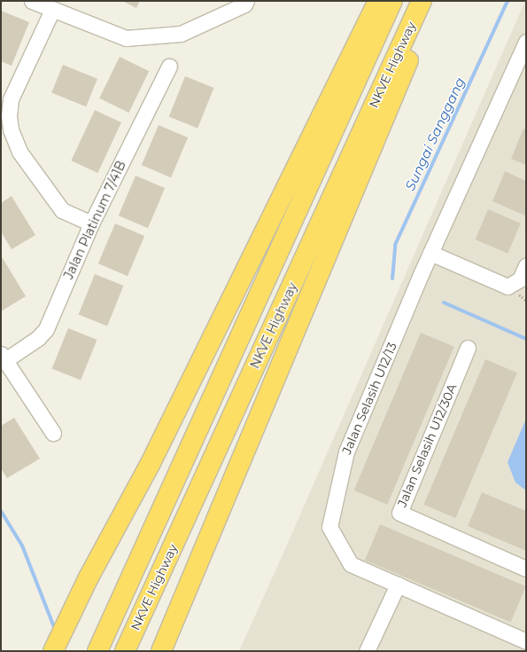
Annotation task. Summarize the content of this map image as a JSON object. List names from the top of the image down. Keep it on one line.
{"streets":{"highway":["NKVE Highway"],"street":["Jalan Platinum 7/41B","Jalan Selasih U12/13","Jalan Selasih U12/30A"]},"water":["Sungai Sanggang"]}
